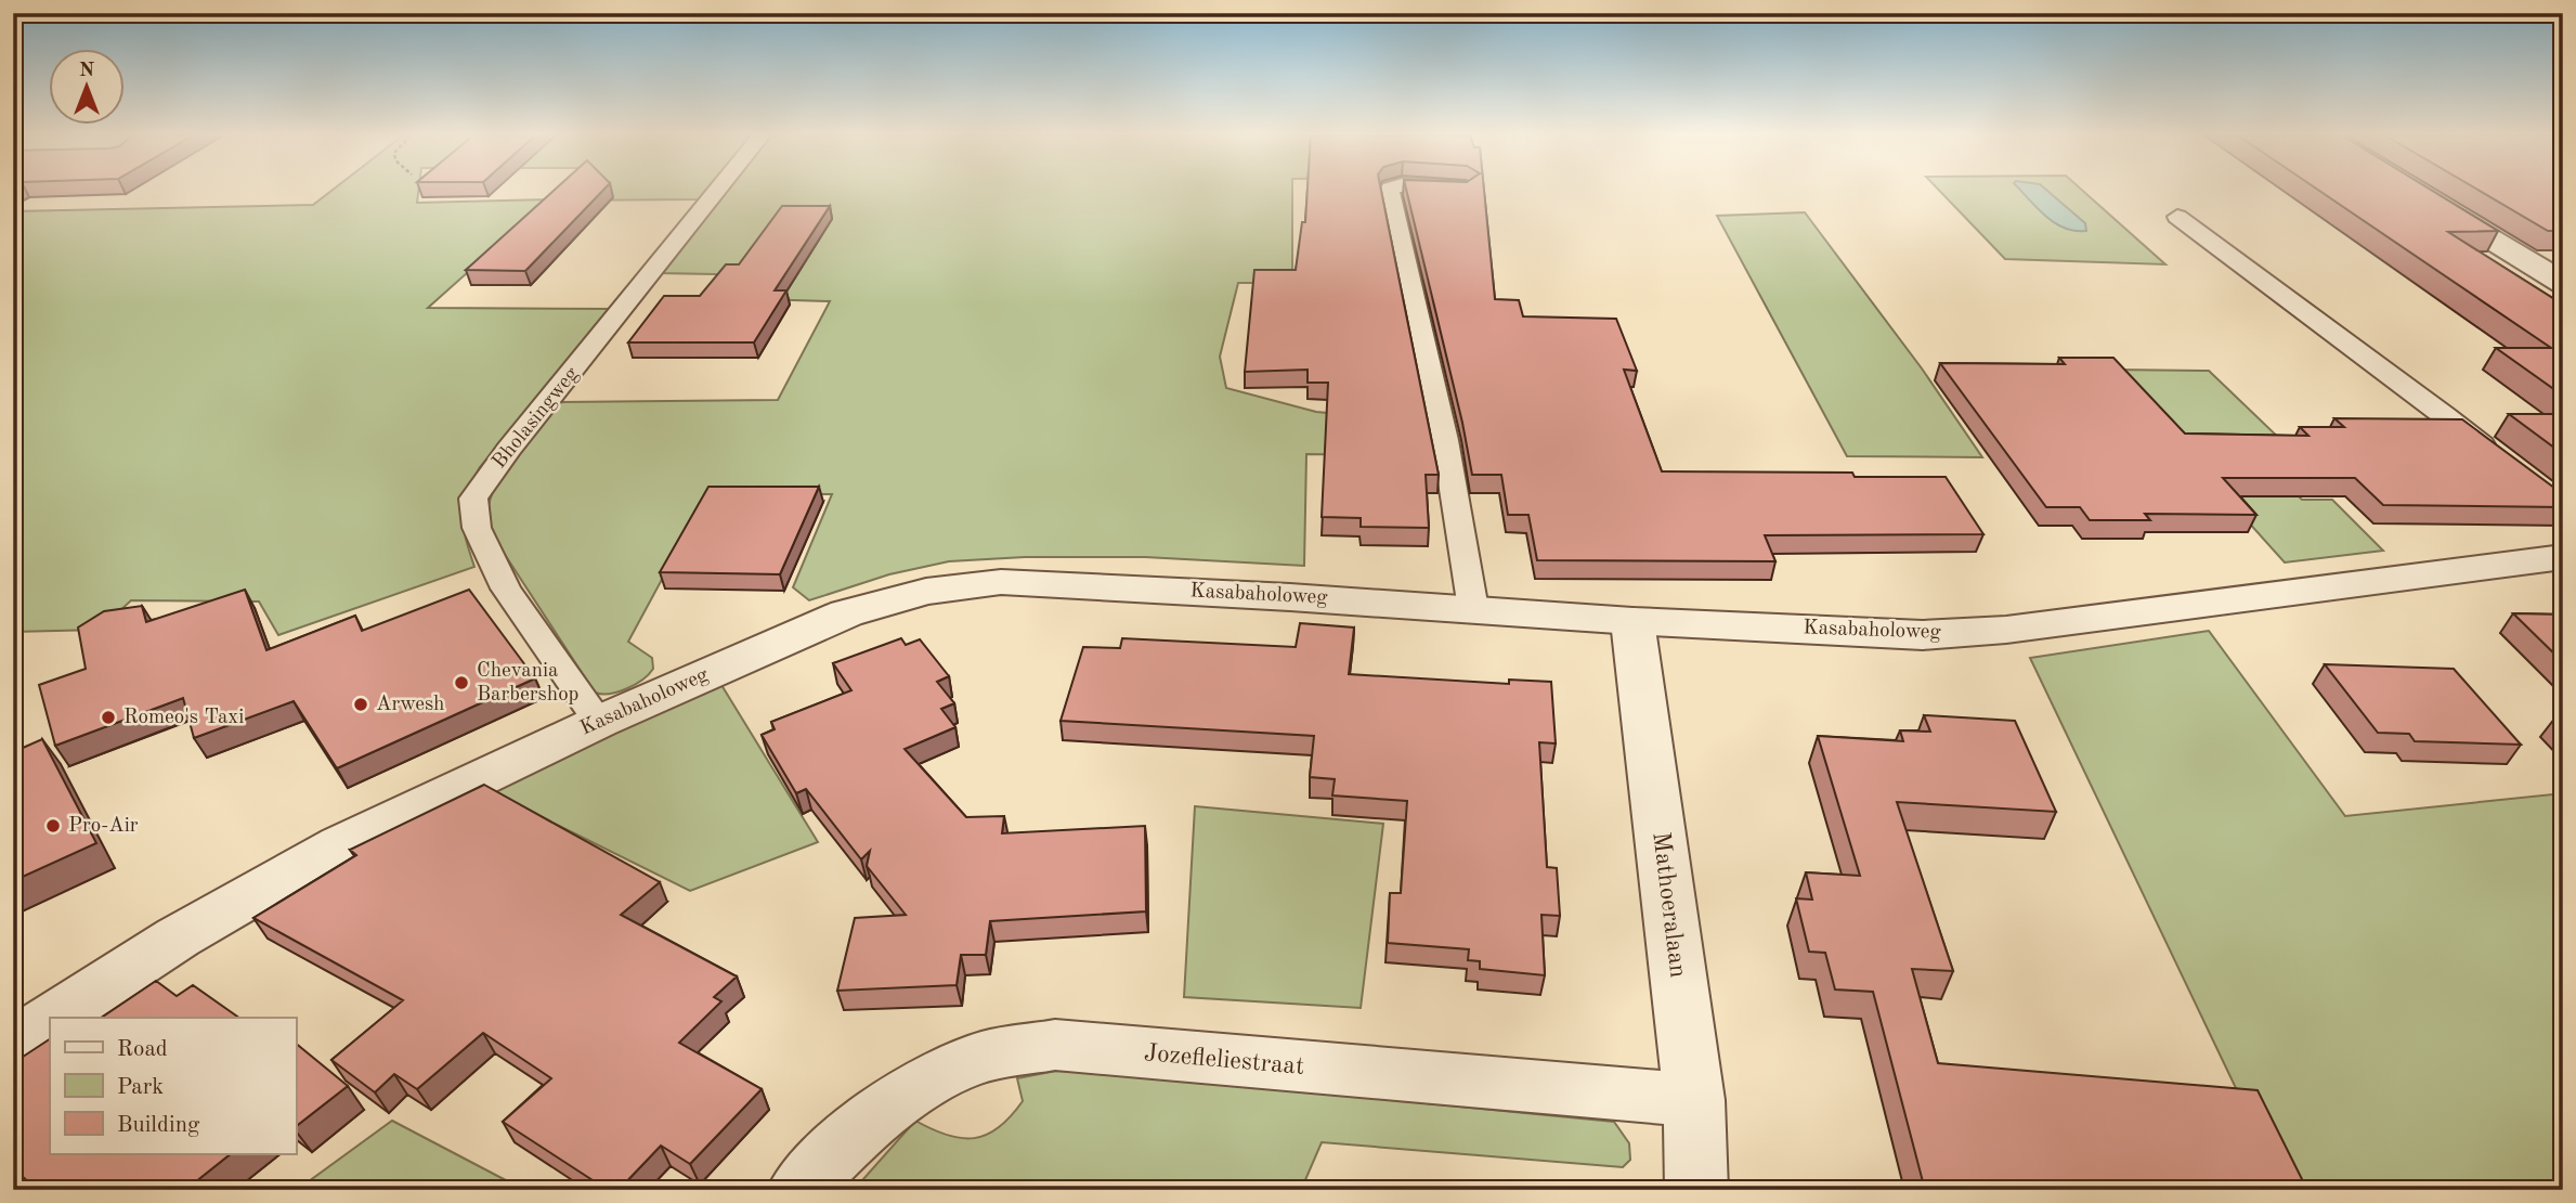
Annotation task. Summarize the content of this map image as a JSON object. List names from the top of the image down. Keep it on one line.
{"streets":{"street":["Kasabaholoweg","Mathoeralaan","Jozefleliestraat"],"lane":["Bholasingweg"]},"crossings":[["Bholasingweg","Kasabaholoweg"],["Kasabaholoweg","Mathoeralaan"],["Mathoeralaan","Jozefleliestraat"]],"places":["Chevania Barbershop","Arwesh","Romeo's Taxi","Pro-Air"],"legend":["Road","Park","Building"],"north":"top"}
